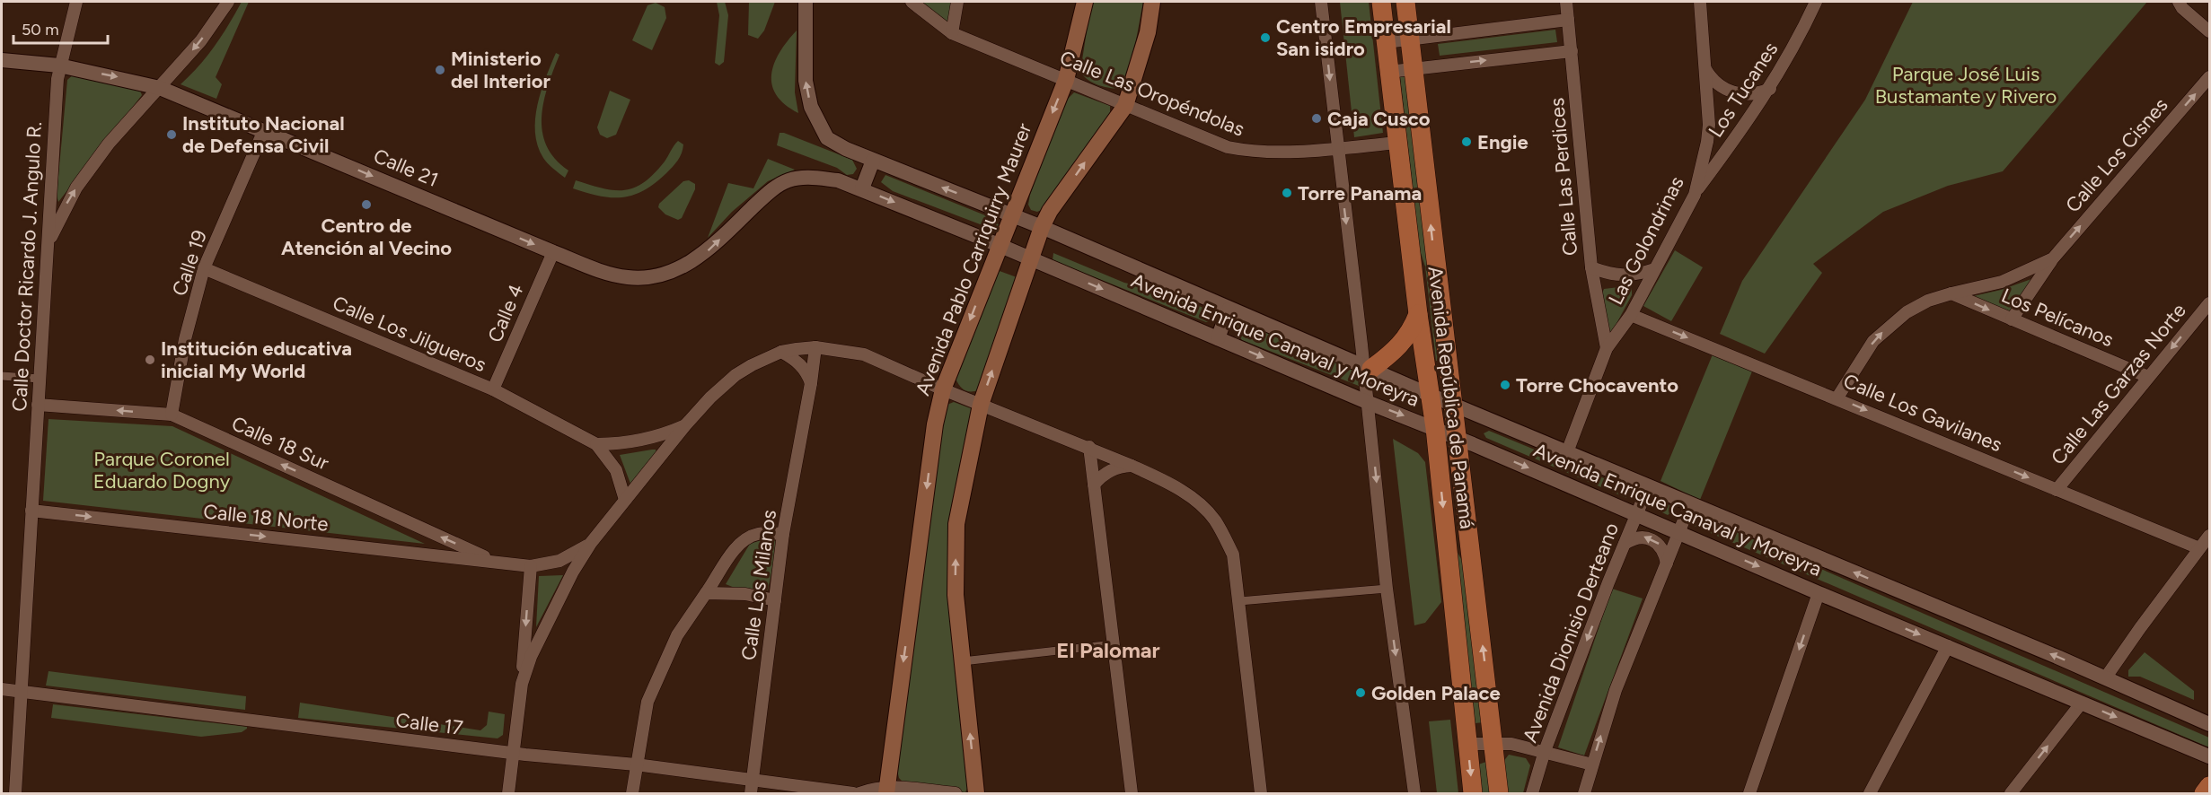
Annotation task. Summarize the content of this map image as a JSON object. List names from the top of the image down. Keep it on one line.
{"streets":{"main road":["Avenida Pablo Carriquirry Maurer","Avenida República de Panamá"],"street":["Los Tucanes","Calle Las Oropéndolas","Calle Los Cisnes","Calle 21","Calle Las Perdices","Las Golondrinas","Calle 19","Calle Doctor Ricardo J. Angulo R.","Calle 4","Los Pelícanos","Calle Los Jilgueros","Avenida Enrique Canaval y Moreyra","Calle Las Garzas Norte","Calle Los Gavilanes","Calle 18 Sur","Calle 18 Norte","Calle Los Milanos","Avenida Dionisio Derteano","Calle 17"]},"crossings":[["Los Tucanes","Las Golondrinas"],["Calle Las Oropéndolas","Avenida Pablo Carriquirry Maurer"],["Calle Las Oropéndolas","Avenida República de Panamá"],["Calle Los Cisnes","Los Pelícanos"],["Calle Los Cisnes","Calle Los Gavilanes"],["Calle 21","Calle 19"],["Calle 21","Calle Doctor Ricardo J. Angulo R."],["Calle 21","Calle 4"],["Calle 21","Avenida Enrique Canaval y Moreyra"],["Calle Las Perdices","Las Golondrinas"],["Las Golondrinas","Avenida Enrique Canaval y Moreyra"],["Las Golondrinas","Calle Los Gavilanes"],["Avenida Pablo Carriquirry Maurer","Avenida Enrique Canaval y Moreyra"],["Calle 19","Calle Los Jilgueros"],["Calle 19","Calle 18 Sur"],["Calle Doctor Ricardo J. Angulo R.","Calle 18 Sur"],["Calle Doctor Ricardo J. Angulo R.","Calle 18 Norte"],["Calle Doctor Ricardo J. Angulo R.","Calle 17"],["Calle 4","Calle Los Jilgueros"],["Los Pelícanos","Calle Las Garzas Norte"],["Avenida Enrique Canaval y Moreyra","Avenida República de Panamá"],["Avenida Enrique Canaval y Moreyra","Avenida Dionisio Derteano"],["Calle Las Garzas Norte","Calle Los Gavilanes"],["Calle 18 Sur","Calle 18 Norte"],["Calle Los Milanos","Calle 17"]],"one_way":["Calle Los Cisnes","Calle 21","Calle Las Garzas Norte","Calle Los Gavilanes","Calle 18 Sur","Calle 18 Norte"],"districts":["El Palomar"],"parks":["Parque José Luis Bustamante y Rivero","Parque Coronel Eduardo Dogny"],"places":["Centro Empresarial San isidro","Ministerio del Interior","Caja Cusco","Instituto Nacional de Defensa Civil","Engie","Torre Panama","Centro de Atención al Vecino","Institución educativa inicial My World","Torre Chocavento","Golden Palace"],"scale_bar":"50 m"}
